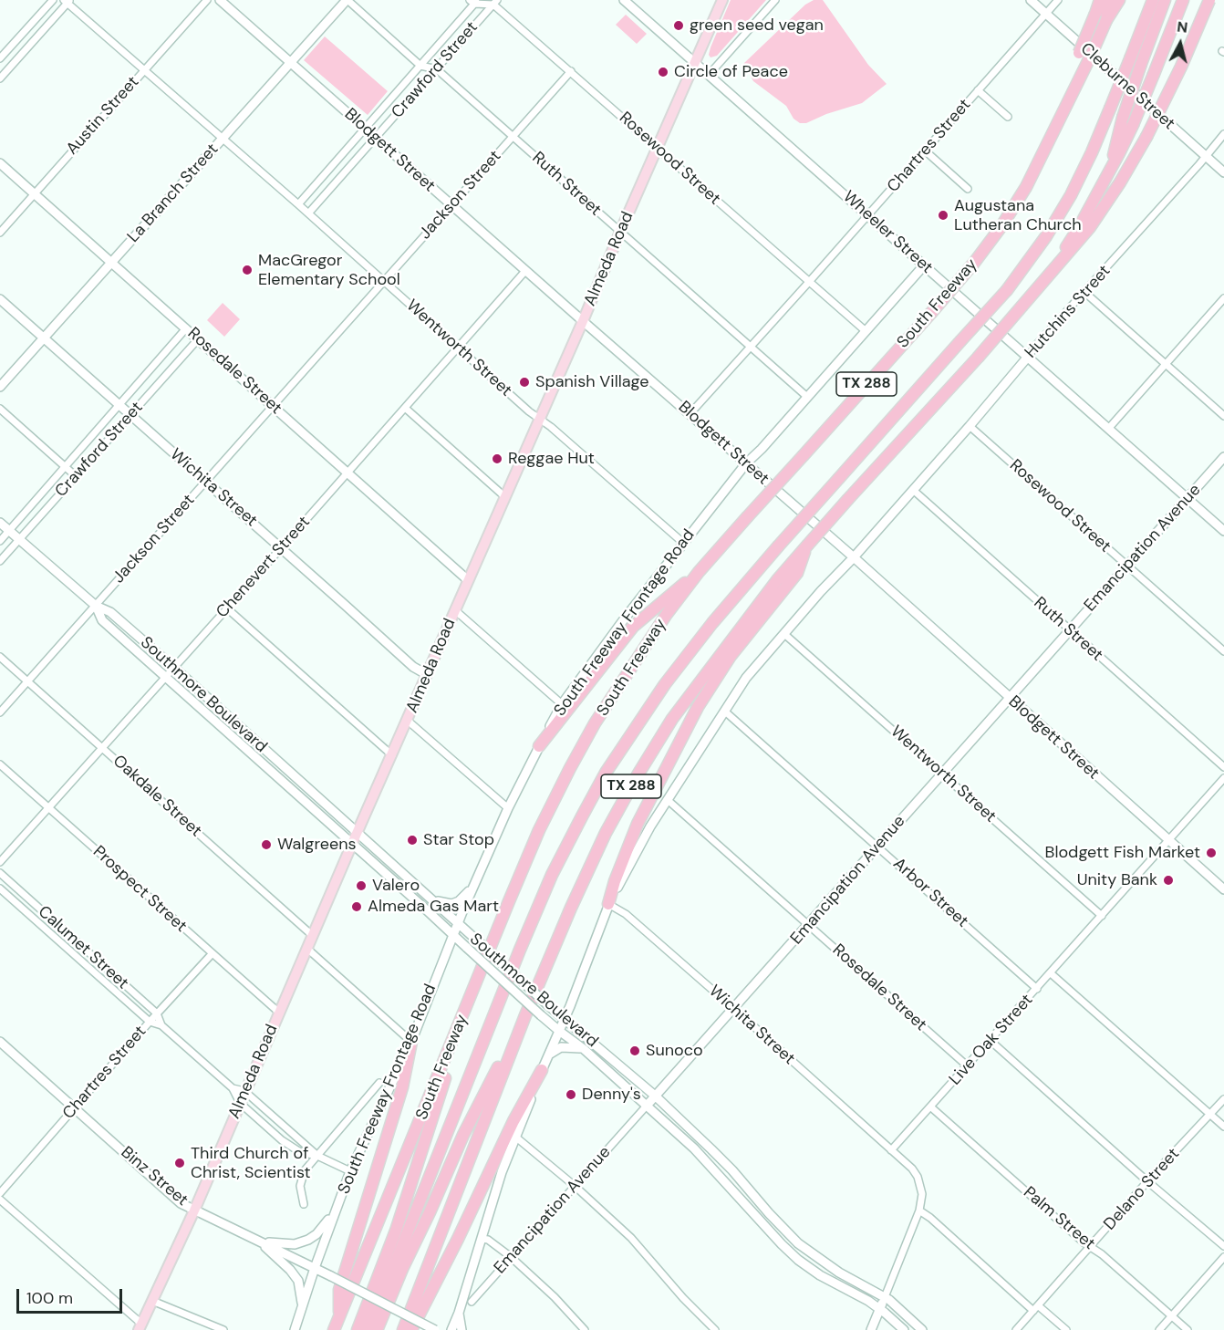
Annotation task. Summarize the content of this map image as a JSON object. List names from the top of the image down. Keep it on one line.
{"streets":{"highway":["South Freeway","TX 288"],"main road":["Cleburne Street","Blodgett Street","La Branch Street","Wheeler Street","Almeda Road","Hutchins Street","Rosedale Street","Wichita Street","Emancipation Avenue","South Freeway Frontage Road","Southmore Boulevard","Binz Street"],"street":["Crawford Street","Austin Street","Chartres Street","Rosewood Street","Ruth Street","Jackson Street","Wentworth Street","Chenevert Street","Oakdale Street","Prospect Street","Arbor Street","Calumet Street","Live Oak Street","Delano Street","Palm Street"]},"crossings":[["Crawford Street","Blodgett Street"],["Crawford Street","Rosewood Street"],["Crawford Street","Ruth Street"],["Crawford Street","Wentworth Street"],["Crawford Street","Rosedale Street"],["Crawford Street","Wichita Street"],["Crawford Street","Southmore Boulevard"],["Cleburne Street","Chartres Street"],["Cleburne Street","Hutchins Street"],["Austin Street","Wentworth Street"],["Austin Street","Rosedale Street"],["Chartres Street","Blodgett Street"],["Chartres Street","Rosewood Street"],["Chartres Street","Ruth Street"],["Chartres Street","Wheeler Street"],["Chartres Street","Prospect Street"],["Chartres Street","Calumet Street"],["Chartres Street","Binz Street"],["Blodgett Street","La Branch Street"],["Blodgett Street","Jackson Street"],["Blodgett Street","Almeda Road"],["Blodgett Street","Emancipation Avenue"],["Blodgett Street","Chenevert Street"],["Blodgett Street","South Freeway Frontage Road"],["Blodgett Street","Live Oak Street"],["Rosewood Street","Jackson Street"],["Rosewood Street","Almeda Road"],["Rosewood Street","Hutchins Street"],["Rosewood Street","Emancipation Avenue"],["Rosewood Street","South Freeway Frontage Road"],["Ruth Street","La Branch Street"],["Ruth Street","Jackson Street"],["Ruth Street","Almeda Road"],["Ruth Street","Hutchins Street"],["Ruth Street","Emancipation Avenue"],["Ruth Street","South Freeway Frontage Road"],["La Branch Street","Wentworth Street"],["La Branch Street","Rosedale Street"],["La Branch Street","Wichita Street"],["Jackson Street","Wentworth Street"],["Jackson Street","Rosedale Street"],["Jackson Street","Wichita Street"],["Jackson Street","Southmore Boulevard"],["Jackson Street","Oakdale Street"],["Wheeler Street","Almeda Road"],["Wheeler Street","Hutchins Street"],["Wheeler Street","Emancipation Avenue"],["Wheeler Street","South Freeway Frontage Road"],["Almeda Road","Wentworth Street"],["Almeda Road","Rosedale Street"],["Almeda Road","Wichita Street"],["Almeda Road","Southmore Boulevard"],["Almeda Road","Oakdale Street"],["Almeda Road","Prospect Street"],["Almeda Road","Calumet Street"],["Almeda Road","Binz Street"],["Wentworth Street","Emancipation Avenue"],["Wentworth Street","Chenevert Street"],["Wentworth Street","South Freeway Frontage Road"],["Wentworth Street","Live Oak Street"],["Rosedale Street","Emancipation Avenue"],["Rosedale Street","Chenevert Street"],["Rosedale Street","Live Oak Street"],["Wichita Street","Emancipation Avenue"],["Wichita Street","Chenevert Street"],["Wichita Street","Live Oak Street"],["Emancipation Avenue","Southmore Boulevard"],["Emancipation Avenue","Arbor Street"],["Chenevert Street","Southmore Boulevard"],["Chenevert Street","Oakdale Street"],["Chenevert Street","Prospect Street"],["South Freeway Frontage Road","Southmore Boulevard"],["South Freeway Frontage Road","Binz Street"],["Arbor Street","Live Oak Street"],["Live Oak Street","Palm Street"],["Delano Street","Palm Street"]],"places":["green seed vegan","Circle of Peace","Augustana Lutheran Church","MacGregor Elementary School","Spanish Village","Reggae Hut","Star Stop","Walgreens","Blodgett Fish Market","Unity Bank","Valero","Almeda Gas Mart","Sunoco","Denny's","Third Church of Christ, Scientist"],"scale_bar":"100 m","north":"top"}
